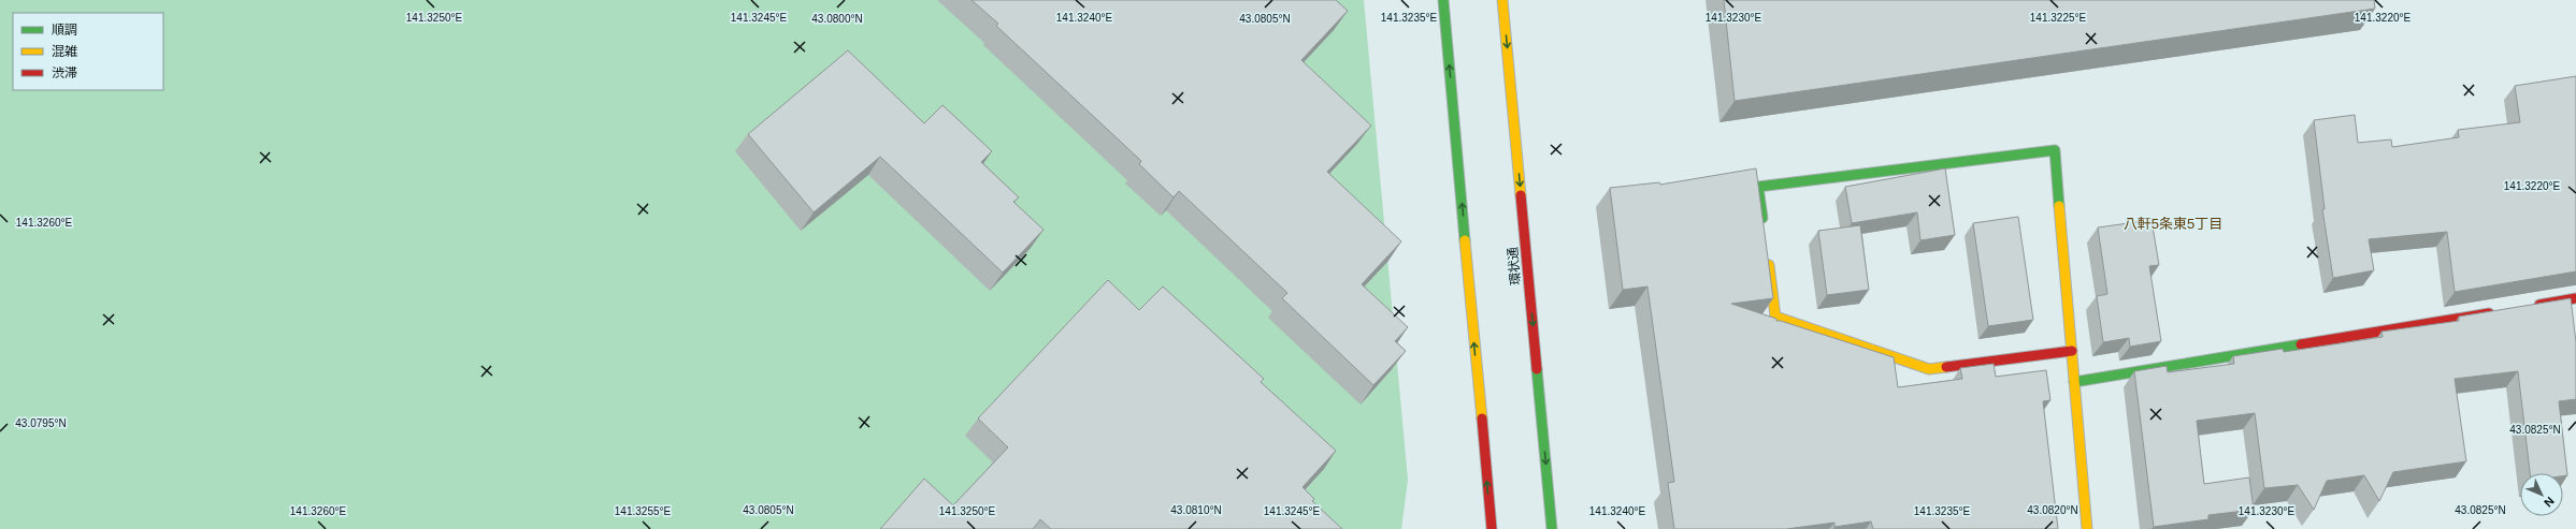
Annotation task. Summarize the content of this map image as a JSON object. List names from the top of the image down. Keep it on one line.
{"streets":{"street":["環状通"]},"districts":["八軒5条東5丁目"],"legend":["順調","混雑","渋滞"],"north":"bottom right","coordinates":["141.3250°E","141.3245°E","141.3240°E","141.3230°E","141.3225°E","141.3235°E","141.3220°E","43.0800°N","43.0805°N","141.3260°E","43.0795°N","43.0825°N","43.0810°N","43.0820°N","141.3255°E"]}
